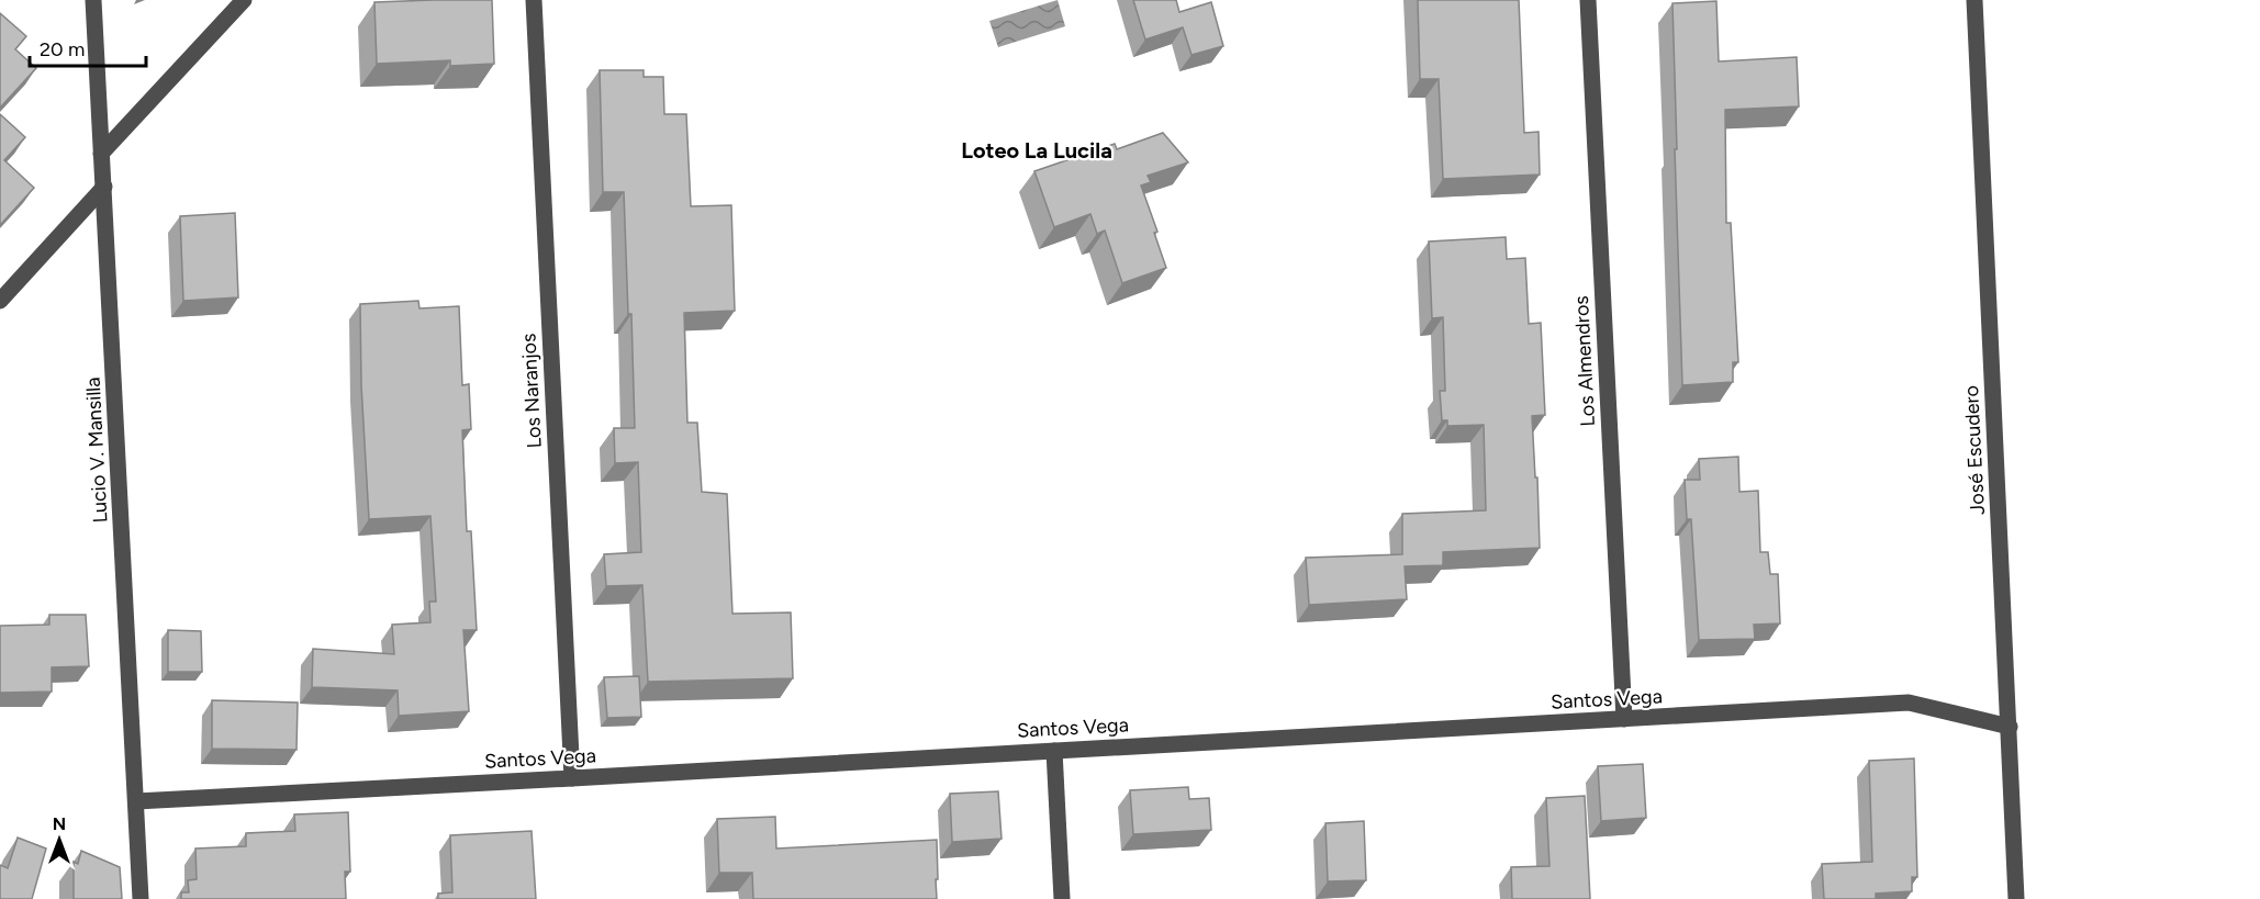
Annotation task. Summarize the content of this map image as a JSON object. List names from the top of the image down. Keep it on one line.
{"streets":{"street":["Los Almendros","Los Naranjos","Lucio V. Mansilla","José Escudero","Santos Vega"]},"crossings":[["Los Almendros","Santos Vega"],["Los Naranjos","Santos Vega"],["Lucio V. Mansilla","Santos Vega"],["José Escudero","Santos Vega"]],"districts":["Loteo La Lucila"],"scale_bar":"20 m","north":"top"}
